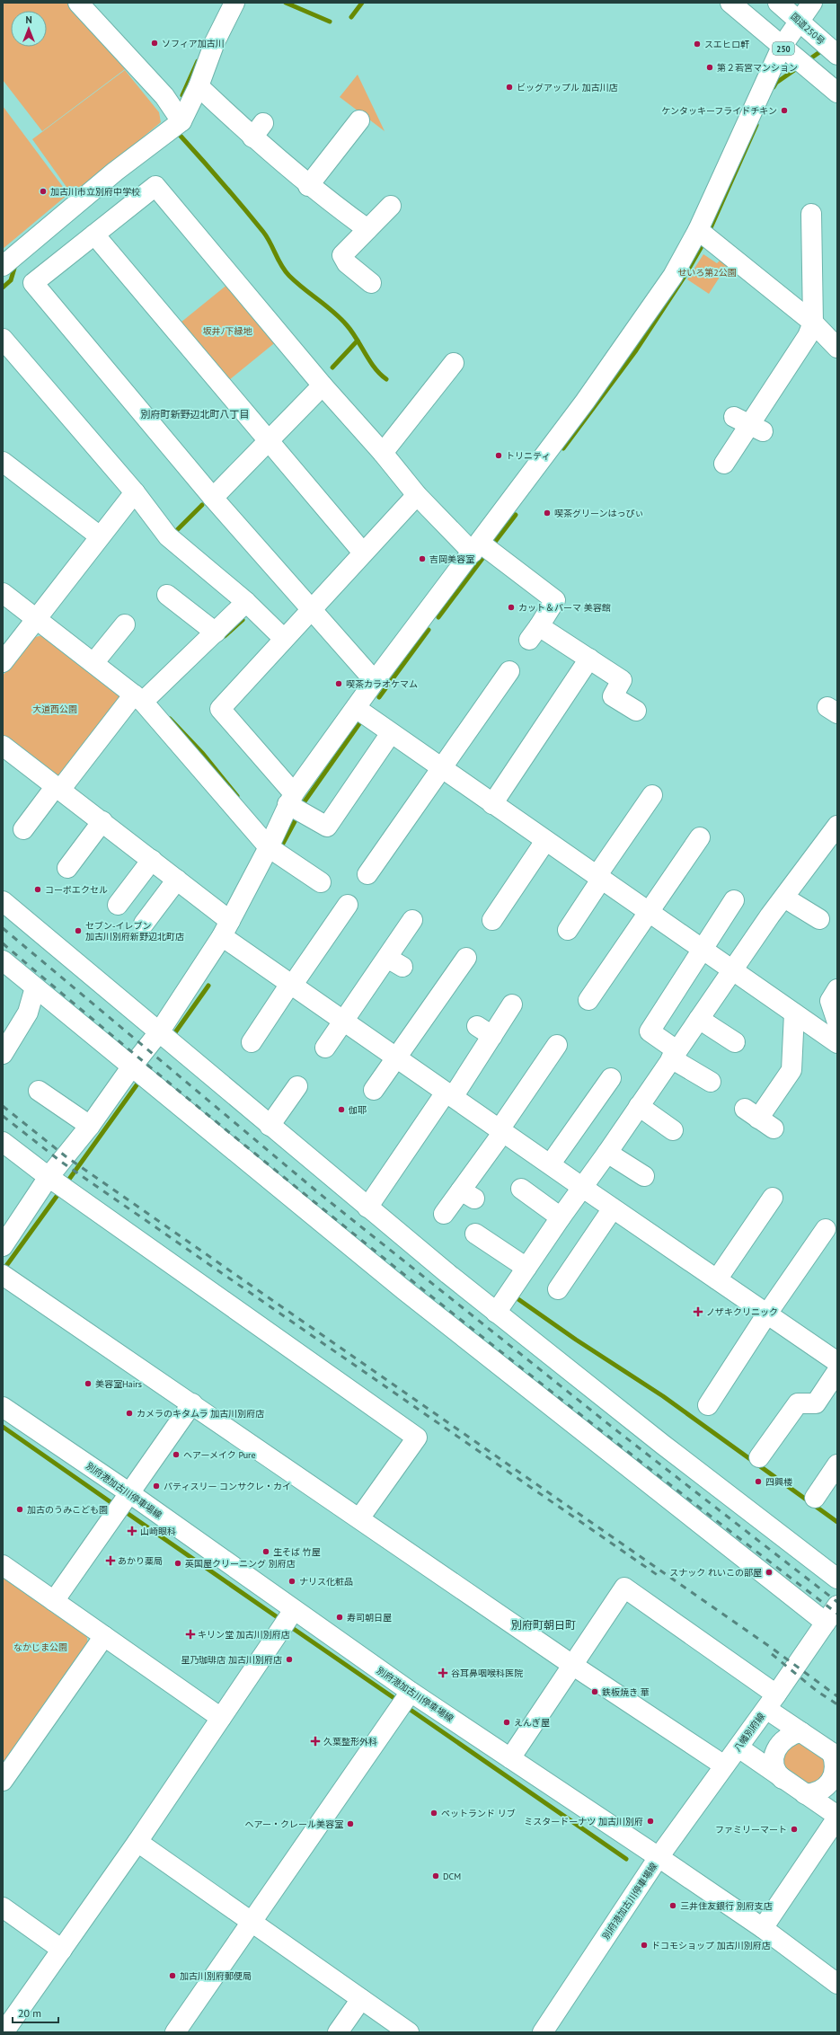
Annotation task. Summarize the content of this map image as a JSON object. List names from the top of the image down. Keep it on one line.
{"streets":{"main road":["国道250号","250","別府港加古川停車場線","八幡別府線"]},"crossings":[["別府港加古川停車場線","八幡別府線"]],"districts":["別府町新野辺北町八丁目","別府町朝日町"],"parks":["せいろ第2公園","坂井ﾉ下緑地","大道西公園","なかじま公園"],"places":{"other":["ソフィア加古川","スエヒロ軒","第２若宮マンション","ビッグアップル 加古川店","ケンタッキーフライドチキン","加古川市立別府中学校","トリニティ","喫茶グリーンはっぴぃ","吉岡美容室","カット＆パーマ 美容館","喫茶カラオケマム","コーポエクセル","セブン-イレブン 加古川別府新野辺北町店","伽耶","美容室Hairs","カメラのキタムラ 加古川別府店","ヘアーメイク Pure","四興楼","パティスリー コンサクレ・カイ","加古のうみこども園","生そば 竹屋","英国屋クリーニング 別府店","スナック れいこの部屋","ナリス化粧品","寿司朝日屋","星乃珈琲店 加古川別府店","鉄板焼き 華","えんぎ屋","ペットランド リブ","ミスタードーナツ 加古川別府","ヘアー・クレール美容室","ファミリーマート","DCM","三井住友銀行 別府支店","ドコモショップ 加古川別府店","加古川別府郵便局"],"health":["ノザキクリニック","山崎眼科","あかり薬局","キリン堂 加古川別府店","谷耳鼻咽喉科医院","久葉整形外科"]},"scale_bar":"20 m","north":"top"}
